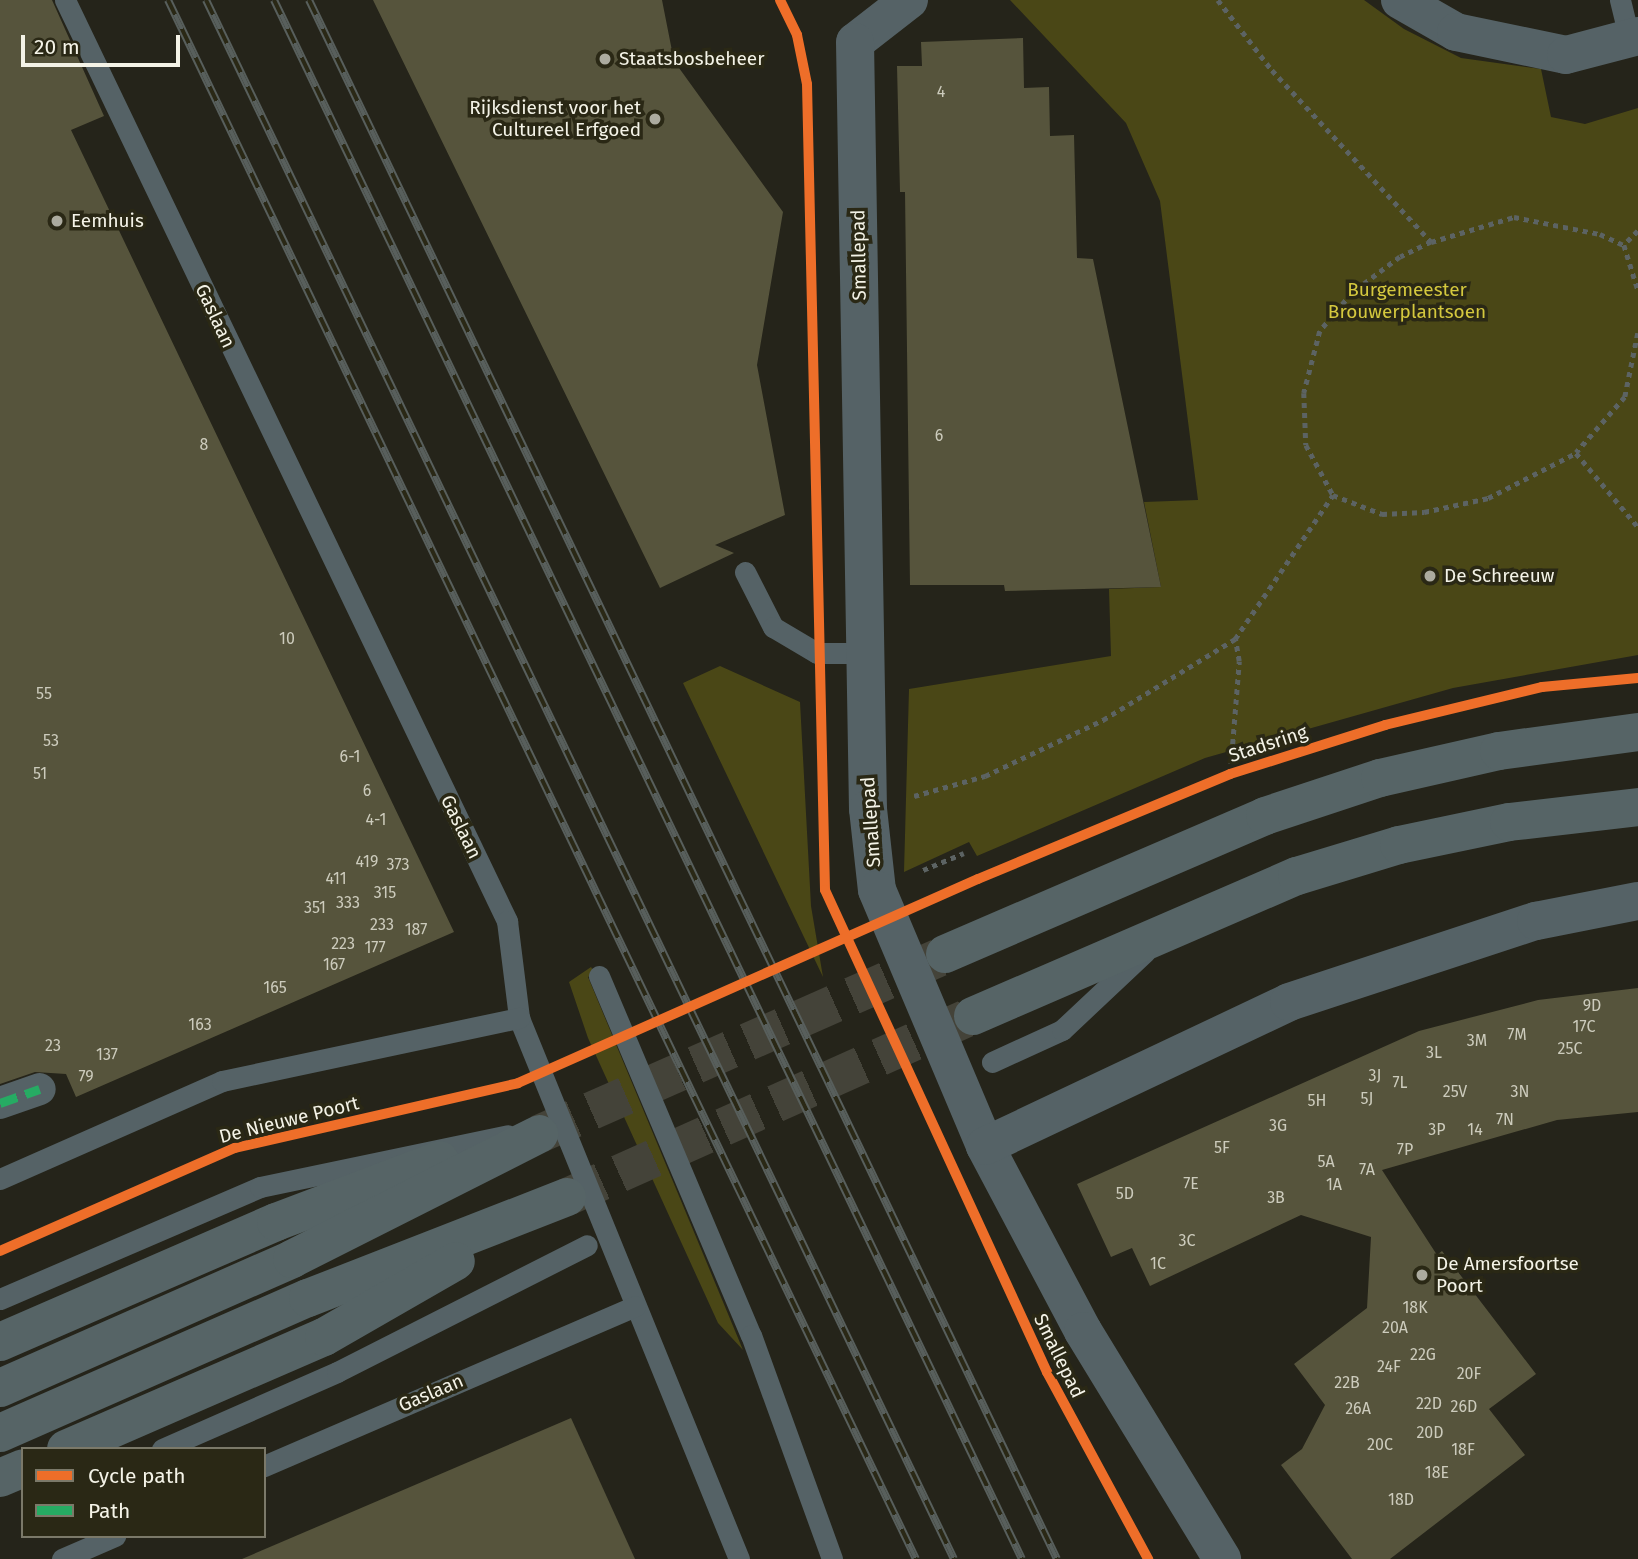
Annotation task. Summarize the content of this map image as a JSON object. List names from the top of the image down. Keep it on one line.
{"streets":{"street":["Smallepad"],"lane":["Gaslaan"],"cycle path":["Stadsring"]},"parks":["Burgemeester Brouwerplantsoen"],"places":["Staatsbosbeheer","Rijksdienst voor het Cultureel Erfgoed","Eemhuis","De Schreeuw","De Amersfoortse Poort"],"house_numbers":["4","6","8","10","55","53","6-1","51","6","4-1","419","373","411","315","333","351","233","187","223","177","167","165","9D","163","17C","7M","3M","23","25C","3L","137","3J","79","7L","25V","3N","5J","5H","7N","3G","3P","14","5F","7P","5A","7A","7E","1A","5D","3B","3C","1C","18K","20A","22G","24F","20F","22B","22D","26D","26A","20D","20C","18F","18E","18D"],"legend":["Cycle path","Path"],"scale_bar":"20 m"}
